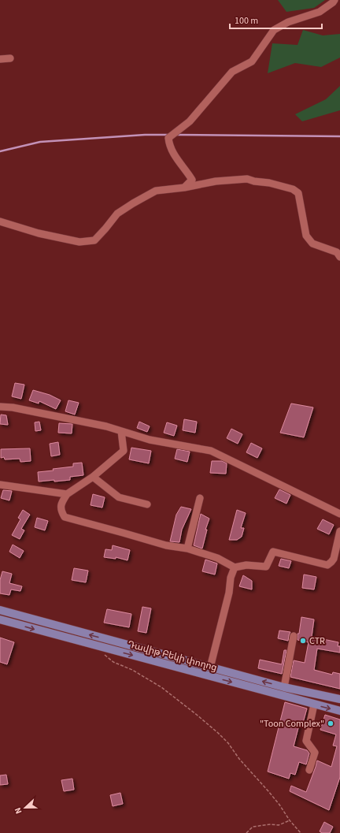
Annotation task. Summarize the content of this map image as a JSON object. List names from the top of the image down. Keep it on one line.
{"streets":{"main road":["Դավիթ Բեկի փողոց"]},"places":["CTR","\"Toon Complex\""],"scale_bar":"100 m","north":"left"}
